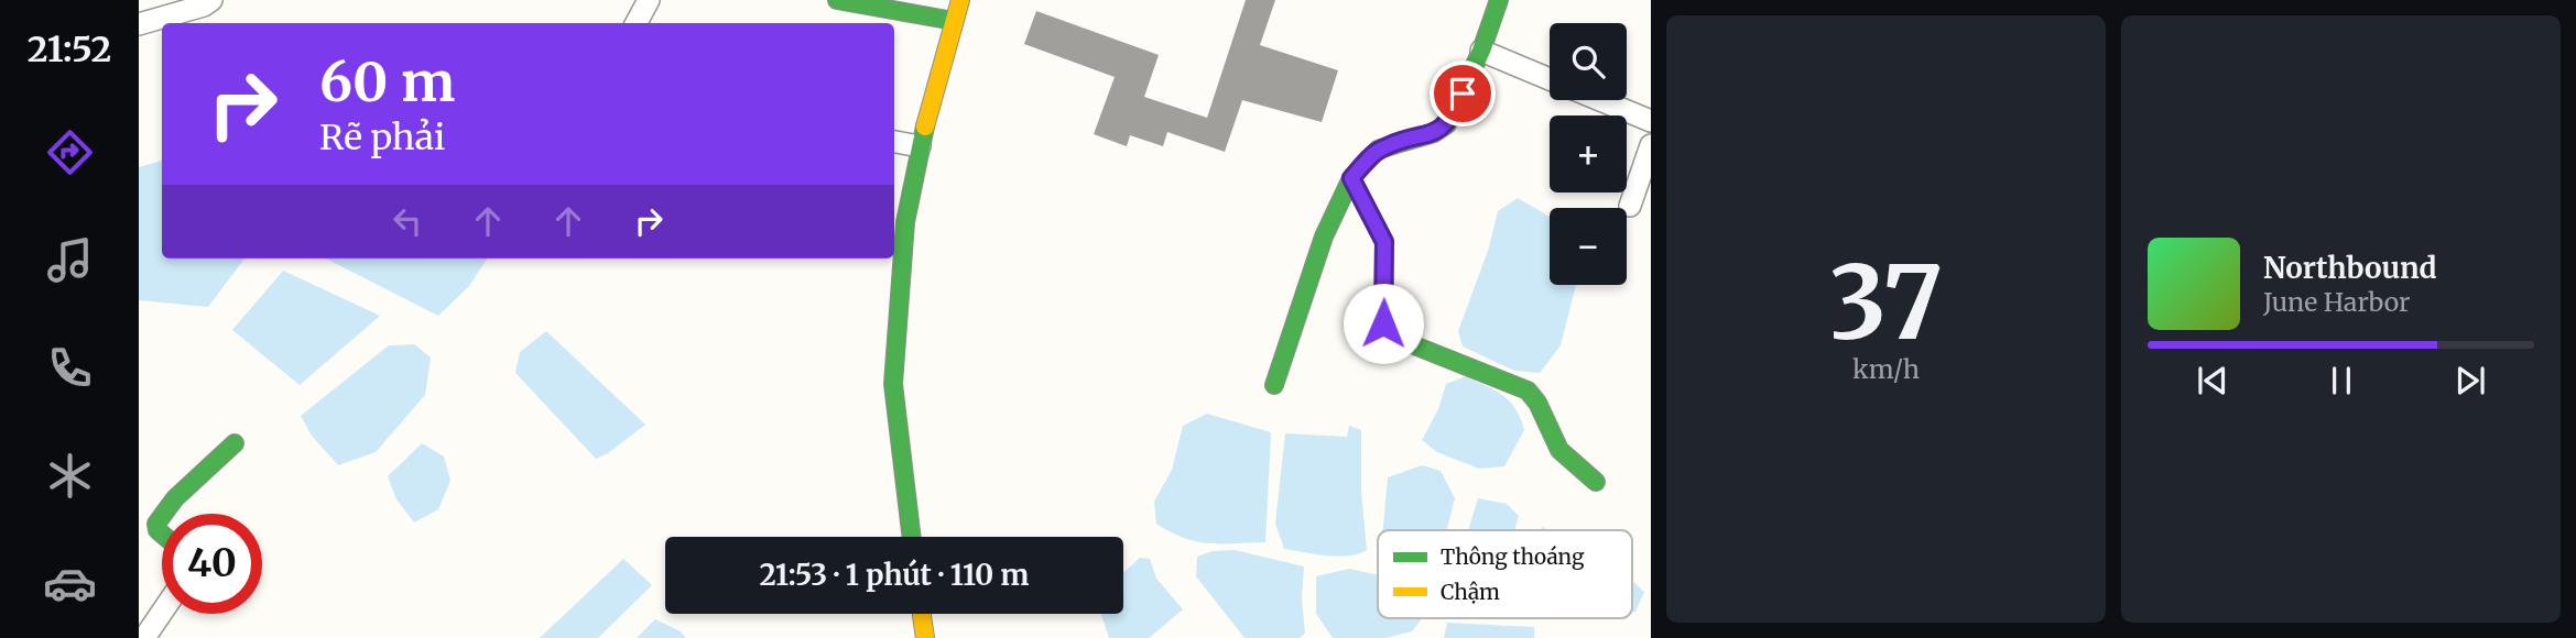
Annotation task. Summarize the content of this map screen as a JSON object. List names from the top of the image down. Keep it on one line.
{"legend":["Thông thoáng","Chậm"],"page":{"tabs":"21:52","tile":["37","km/h"],"map_buttons":["+","−"],"turn":["60 m","Rẽ phải"],"song":["Northbound","June Harbor"],"limit":"40","trip":"21:53 · 1 phút · 110 m"}}
